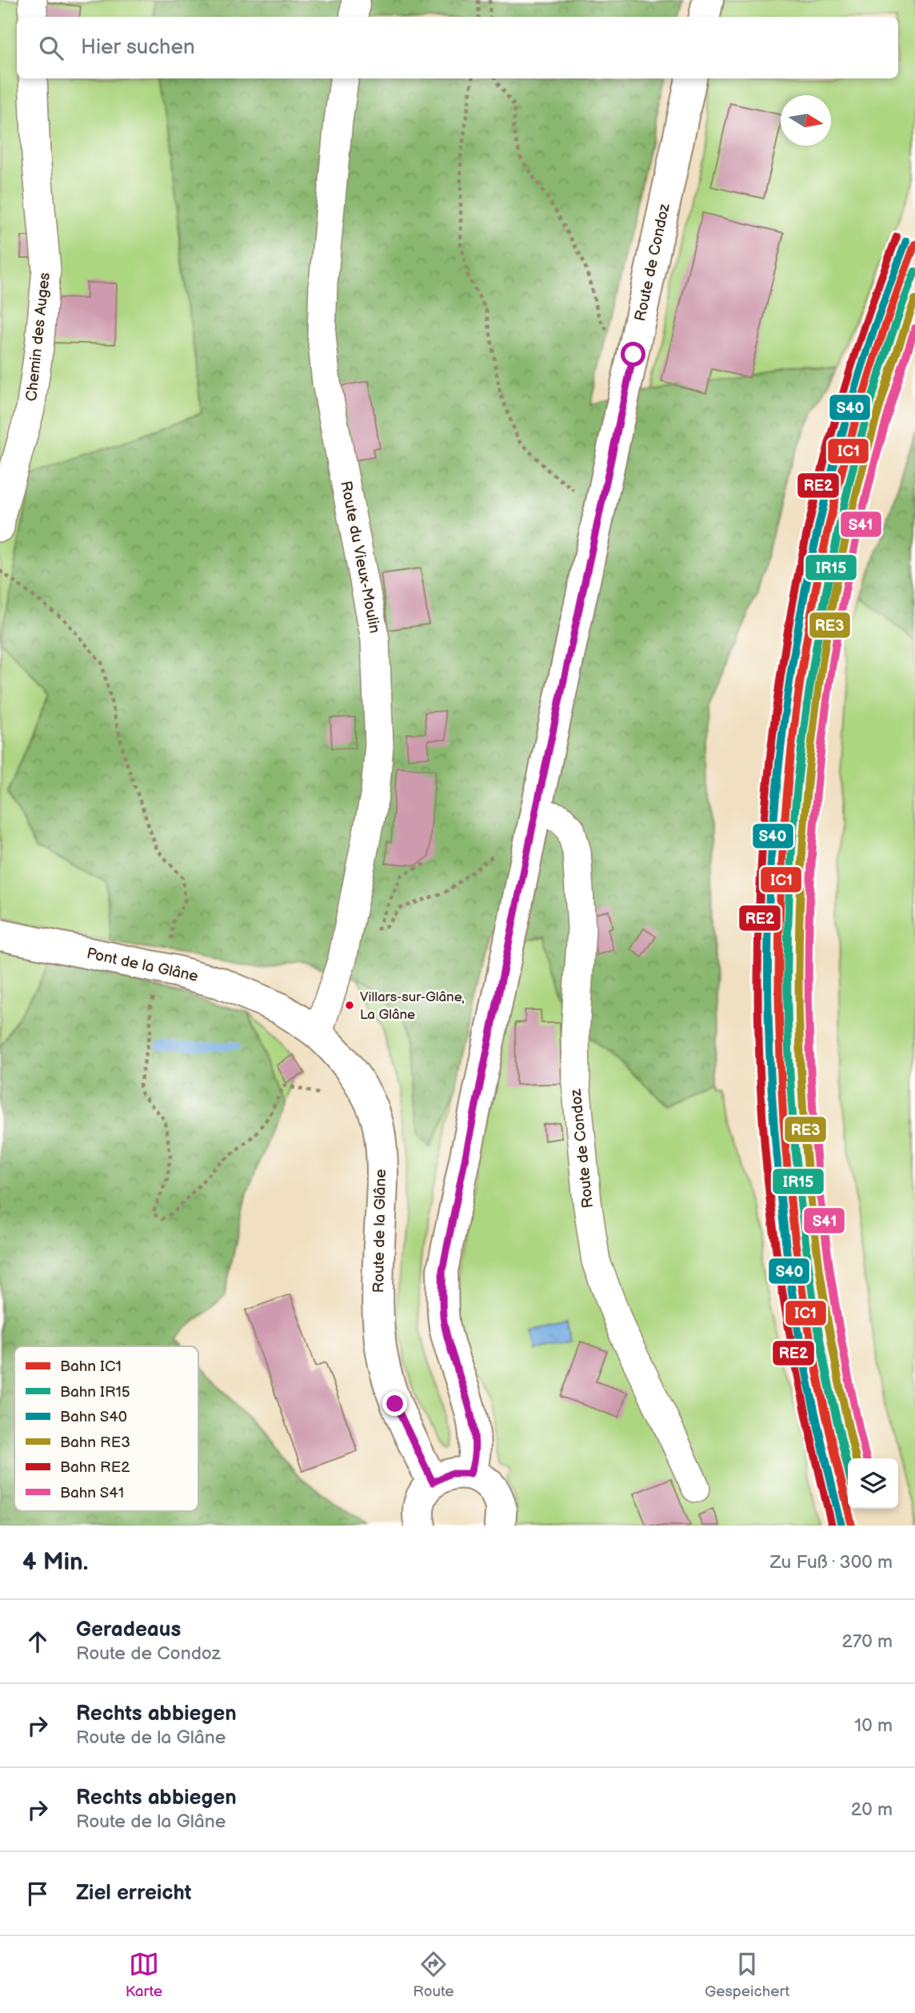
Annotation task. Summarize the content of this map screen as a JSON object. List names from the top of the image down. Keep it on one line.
{"streets":{"main road":["Route de Condoz","Pont de la Glâne","Route de la Glâne"],"street":["Chemin des Auges","Route du Vieux-Moulin"]},"crossings":[["Route du Vieux-Moulin","Route de la Glâne"],["Pont de la Glâne","Route de la Glâne"]],"places":["Villars-sur-Glâne, La Glâne"],"lines":["rail line RE2","rail line S40","rail line IC1","rail line IR15","rail line RE3","rail line S41"],"legend":["Bahn IC1","Bahn IR15","Bahn S40","Bahn RE3","Bahn RE2","Bahn S41"],"north":"right","page":{"search":"Hier suchen","heading":["4 Min.","Zu Fuß · 300 m"],"list":[["Geradeaus","Route de Condoz","270 m"],["Rechts abbiegen","Route de la Glâne","10 m"],["Rechts abbiegen","Route de la Glâne","20 m"],"Ziel erreicht"],"nav":["Karte","Route","Gespeichert"]}}
